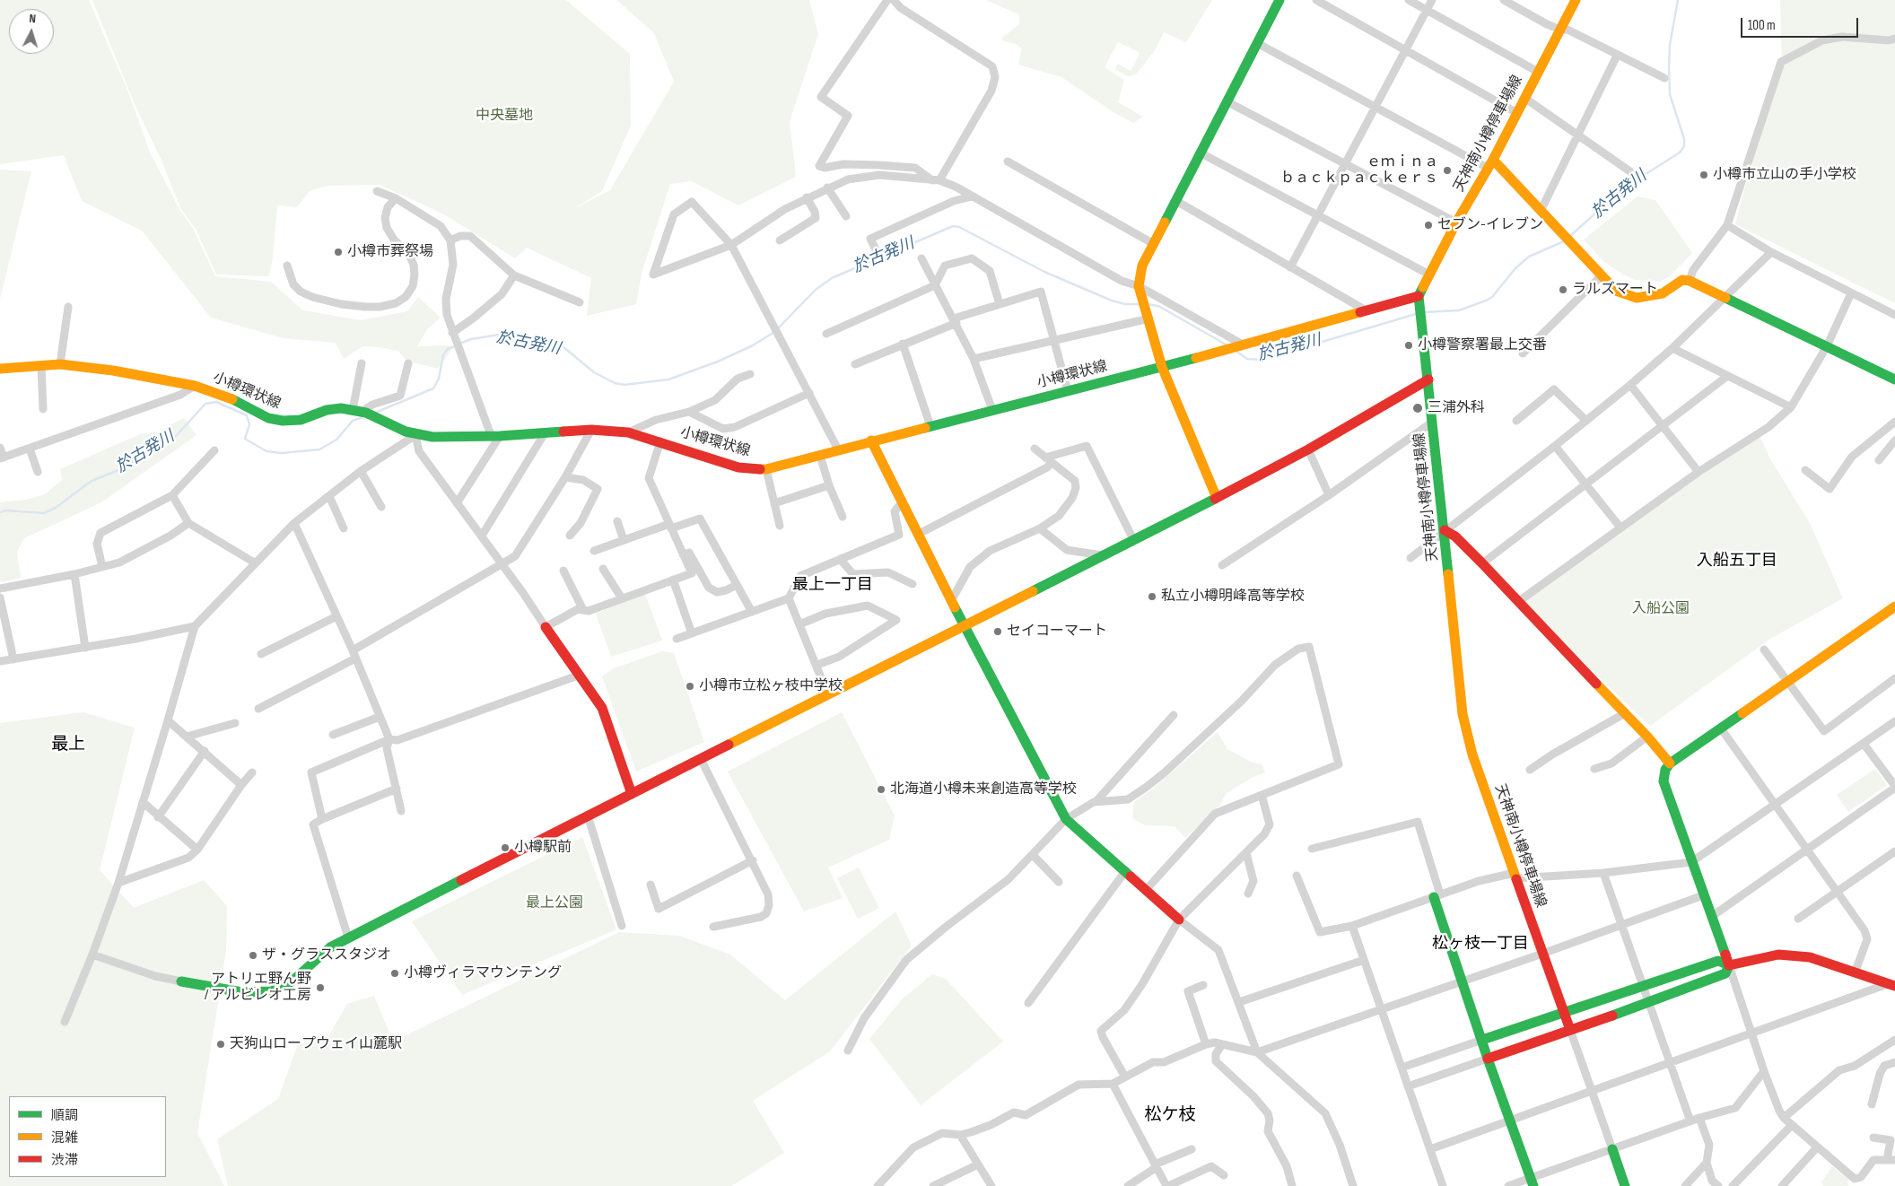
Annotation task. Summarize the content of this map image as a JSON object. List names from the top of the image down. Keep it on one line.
{"streets":{"street":["天神南小樽停車場線","小樽環状線"]},"crossings":[["天神南小樽停車場線","小樽環状線"]],"districts":["入船五丁目","最上一丁目","最上","松ヶ枝一丁目","松ケ枝"],"water":["於古発川"],"parks":["中央墓地","入船公園","最上公園"],"places":["ｅｍｉｎａ ｂａｃｋｐａｃｋｅｒｓ","小樽市立山の手小学校","セブン-イレブン","小樽市葬祭場","ラルズマート","小樽警察署最上交番","三浦外科","私立小樽明峰高等学校","セイコーマート","小樽市立松ヶ枝中学校","北海道小樽未来創造高等学校","小樽駅前","ザ・グラススタジオ","小樽ヴィラマウンテング","アトリエ野ん野 / アルビレオ工房","天狗山ロープウェイ山麓駅"],"legend":["順調","混雑","渋滞"],"scale_bar":"100 m","north":"top"}
